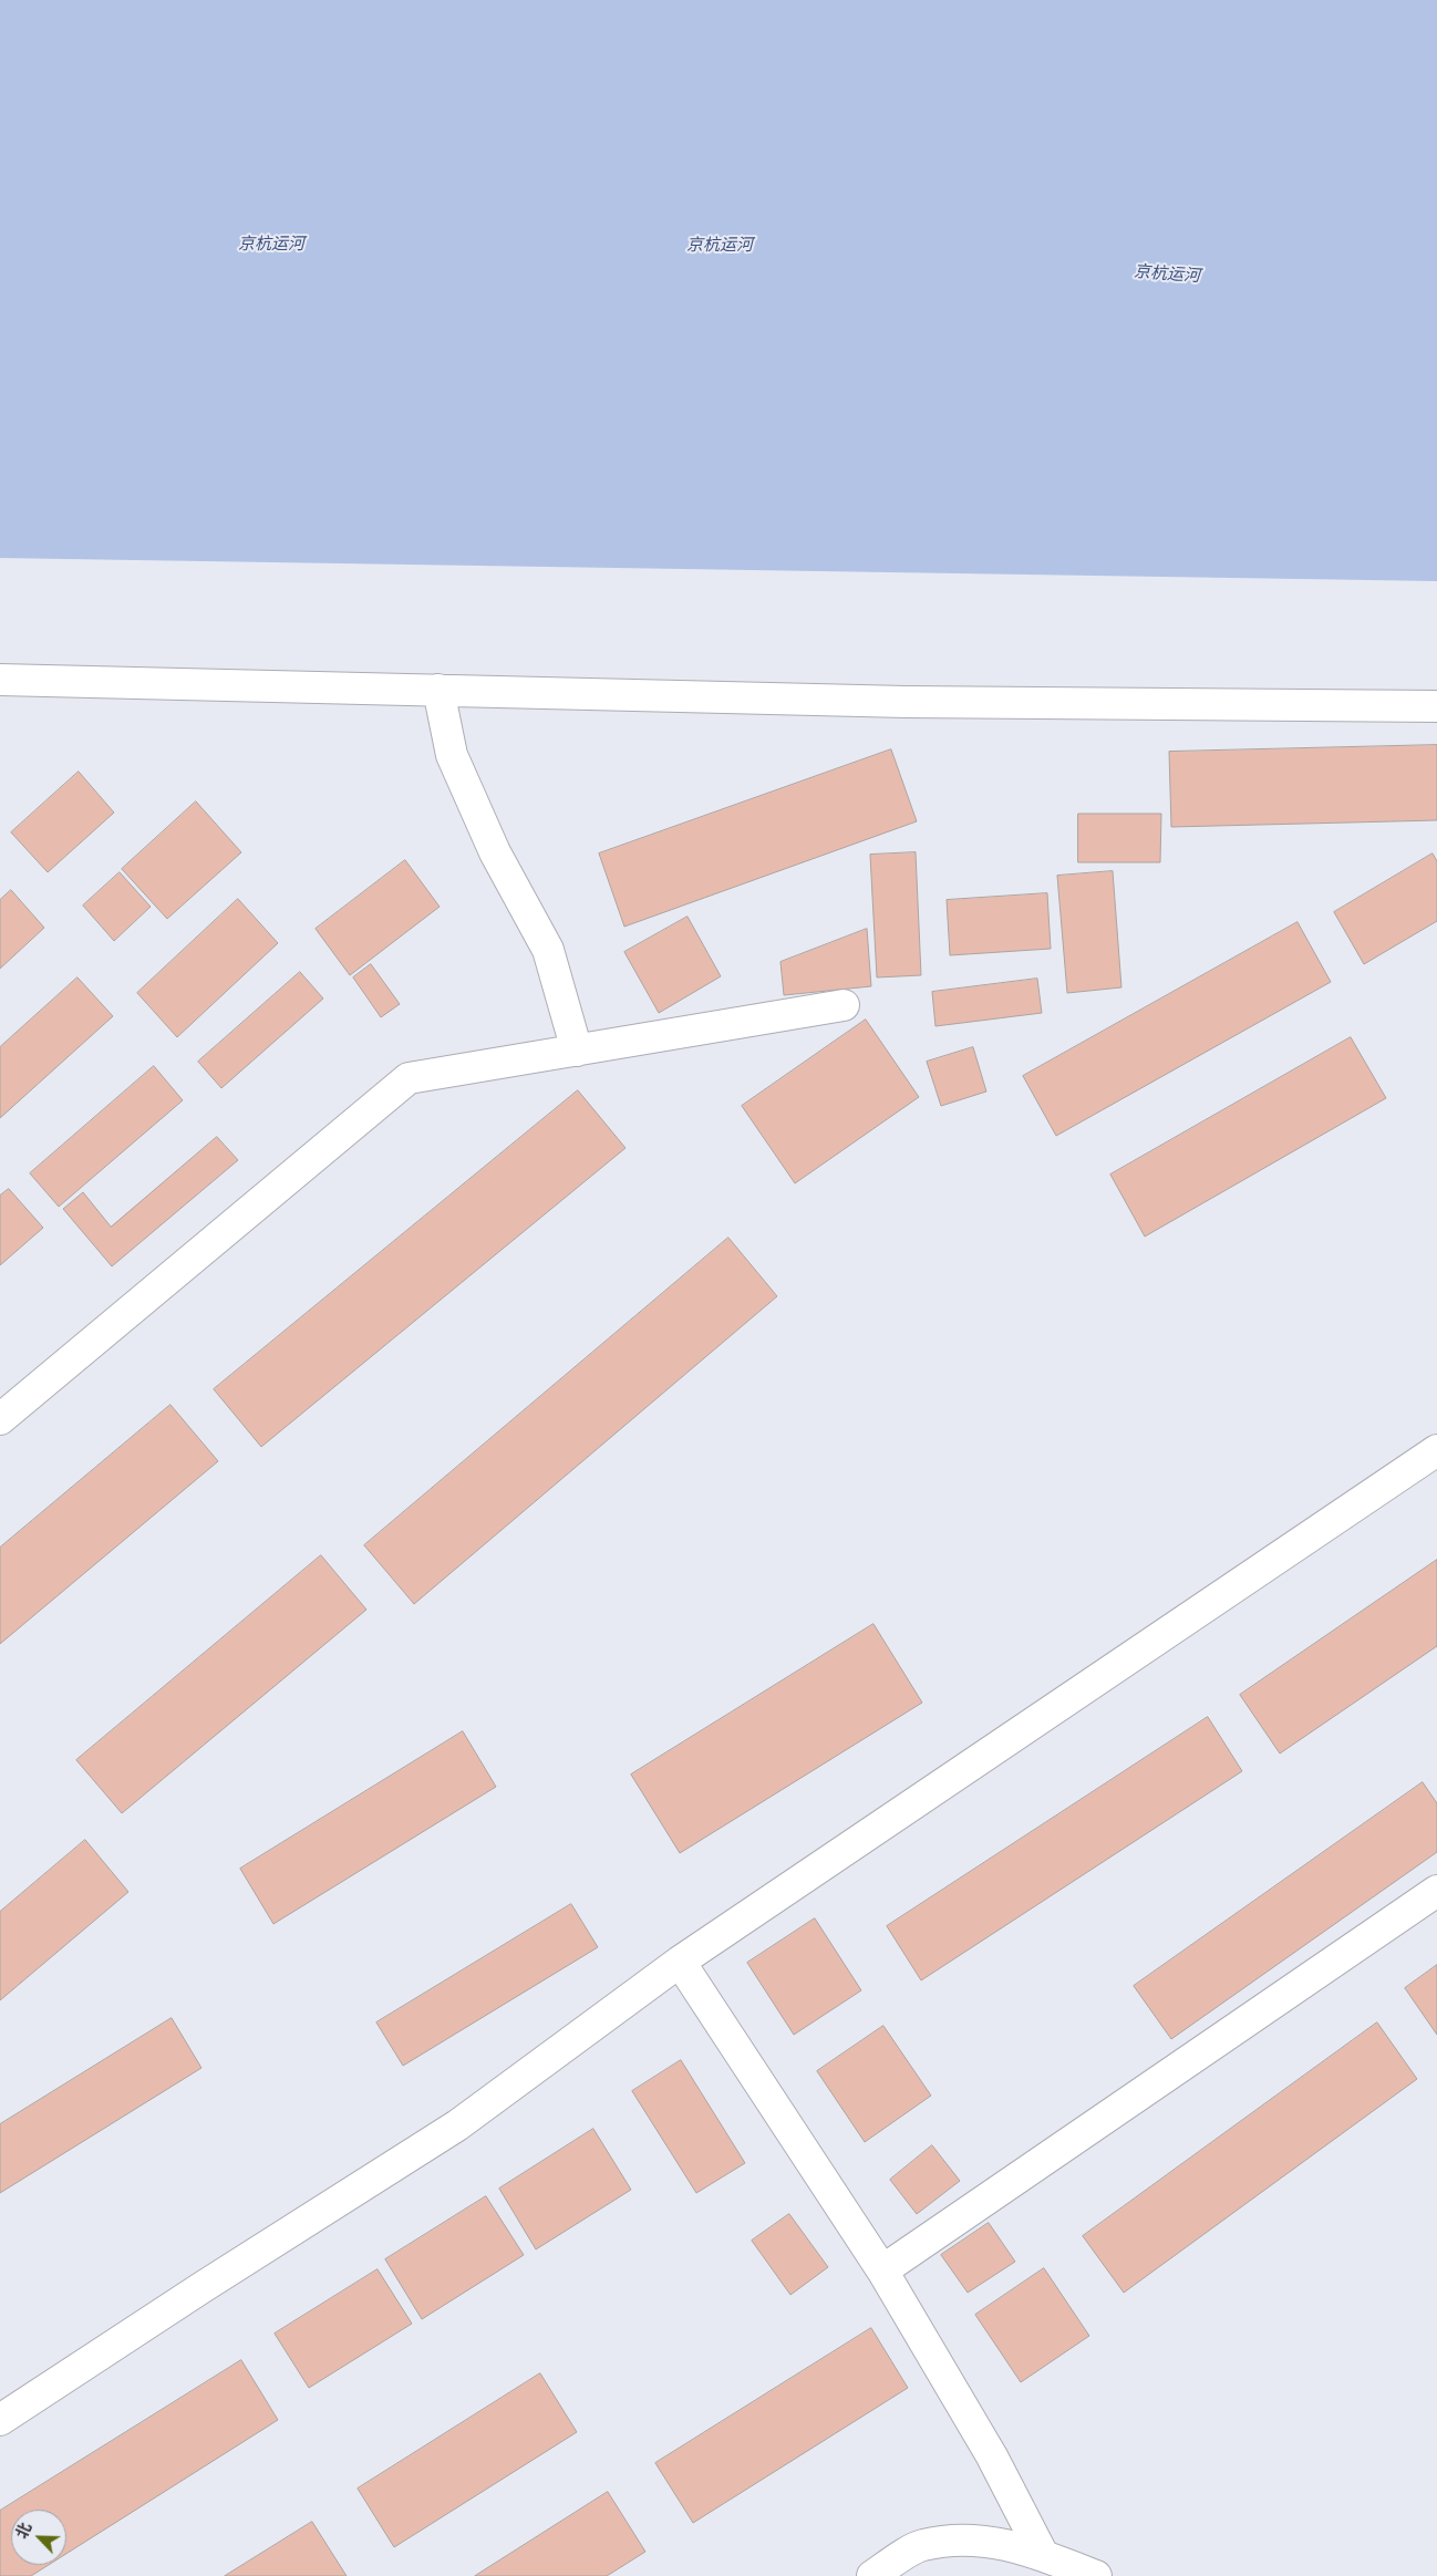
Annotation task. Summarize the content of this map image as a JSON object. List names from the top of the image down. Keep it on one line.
{"water":["京杭运河"],"north":"top left"}
